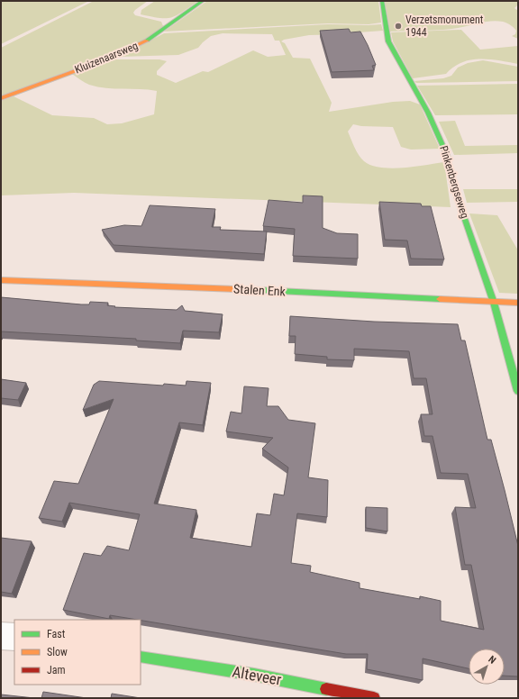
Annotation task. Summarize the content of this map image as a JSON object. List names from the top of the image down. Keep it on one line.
{"streets":{"street":["Kluizenaarsweg","Pinkenbergseweg","Stalen Enk","Alteveer"]},"crossings":[["Pinkenbergseweg","Stalen Enk"]],"places":["Verzetsmonument 1944"],"legend":["Fast","Slow","Jam"],"north":"top right"}
